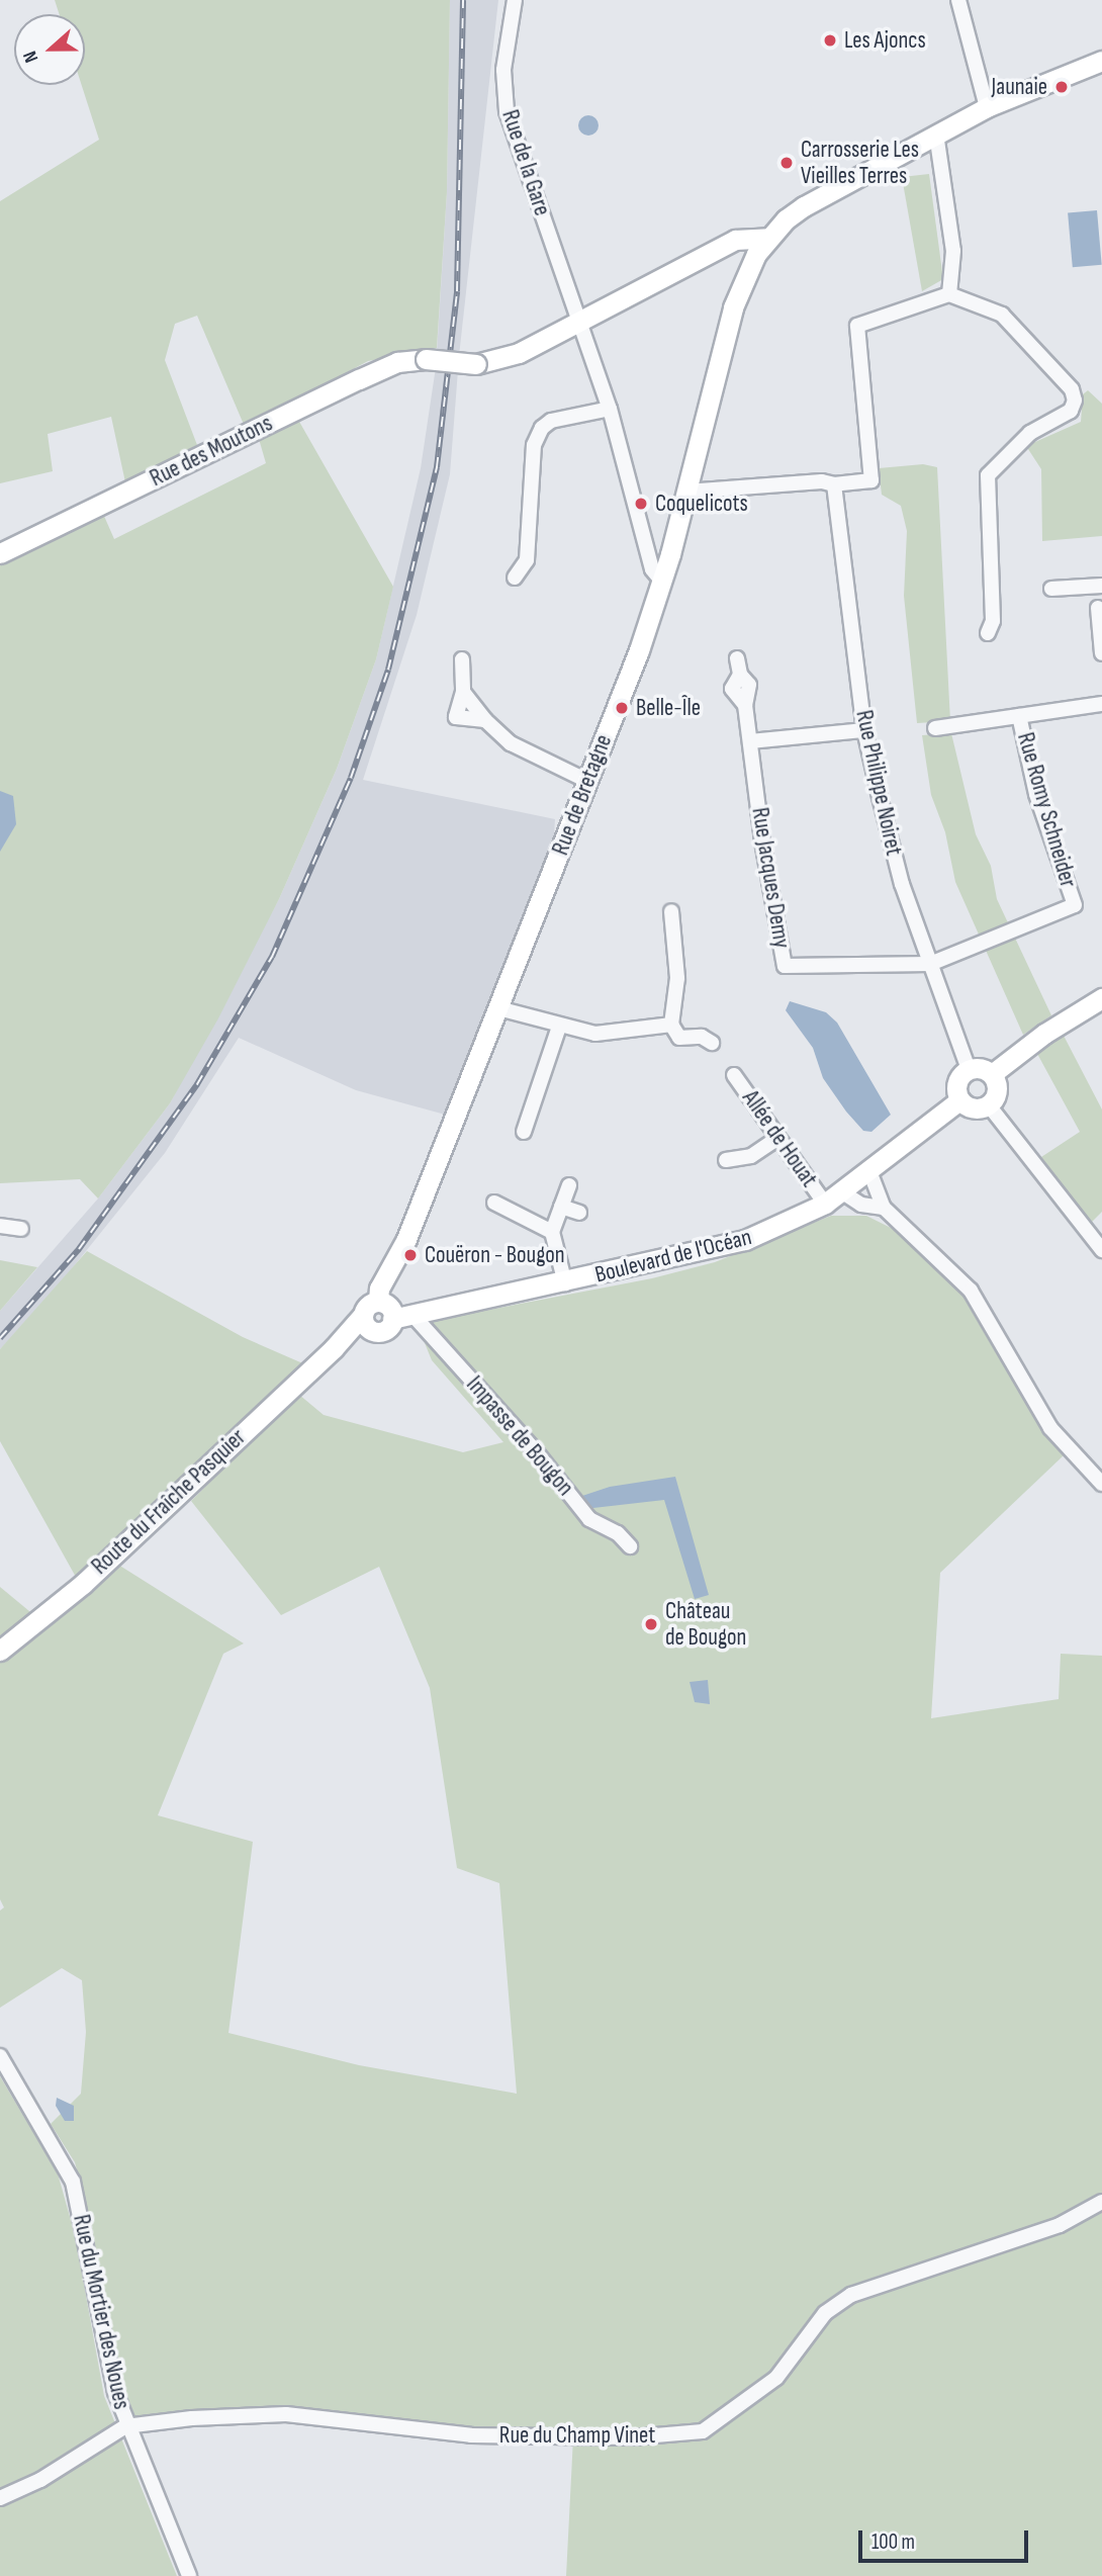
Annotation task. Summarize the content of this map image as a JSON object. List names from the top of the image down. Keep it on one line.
{"streets":{"main road":["Rue des Moutons","Rue de Bretagne","Boulevard de l'Océan","Route du Fraîche Pasquier"],"street":["Rue de la Gare","Rue Philippe Noiret","Rue Romy Schneider","Rue Jacques Demy","Allée de Houat","Impasse de Bougon","Rue du Mortier des Noues","Rue du Champ Vinet"]},"crossings":[["Rue de la Gare","Rue des Moutons"],["Rue de la Gare","Rue de Bretagne"],["Rue Philippe Noiret","Rue Jacques Demy"],["Rue Philippe Noiret","Boulevard de l'Océan"],["Rue de Bretagne","Boulevard de l'Océan"],["Rue de Bretagne","Route du Fraîche Pasquier"],["Rue Romy Schneider","Rue Jacques Demy"],["Allée de Houat","Boulevard de l'Océan"],["Boulevard de l'Océan","Impasse de Bougon"],["Boulevard de l'Océan","Route du Fraîche Pasquier"],["Rue du Mortier des Noues","Rue du Champ Vinet"]],"places":["Les Ajoncs","Jaunaie","Carrosserie Les Vieilles Terres","Coquelicots","Belle-Île","Couëron - Bougon","Château de Bougon"],"scale_bar":"100 m","north":"left"}
